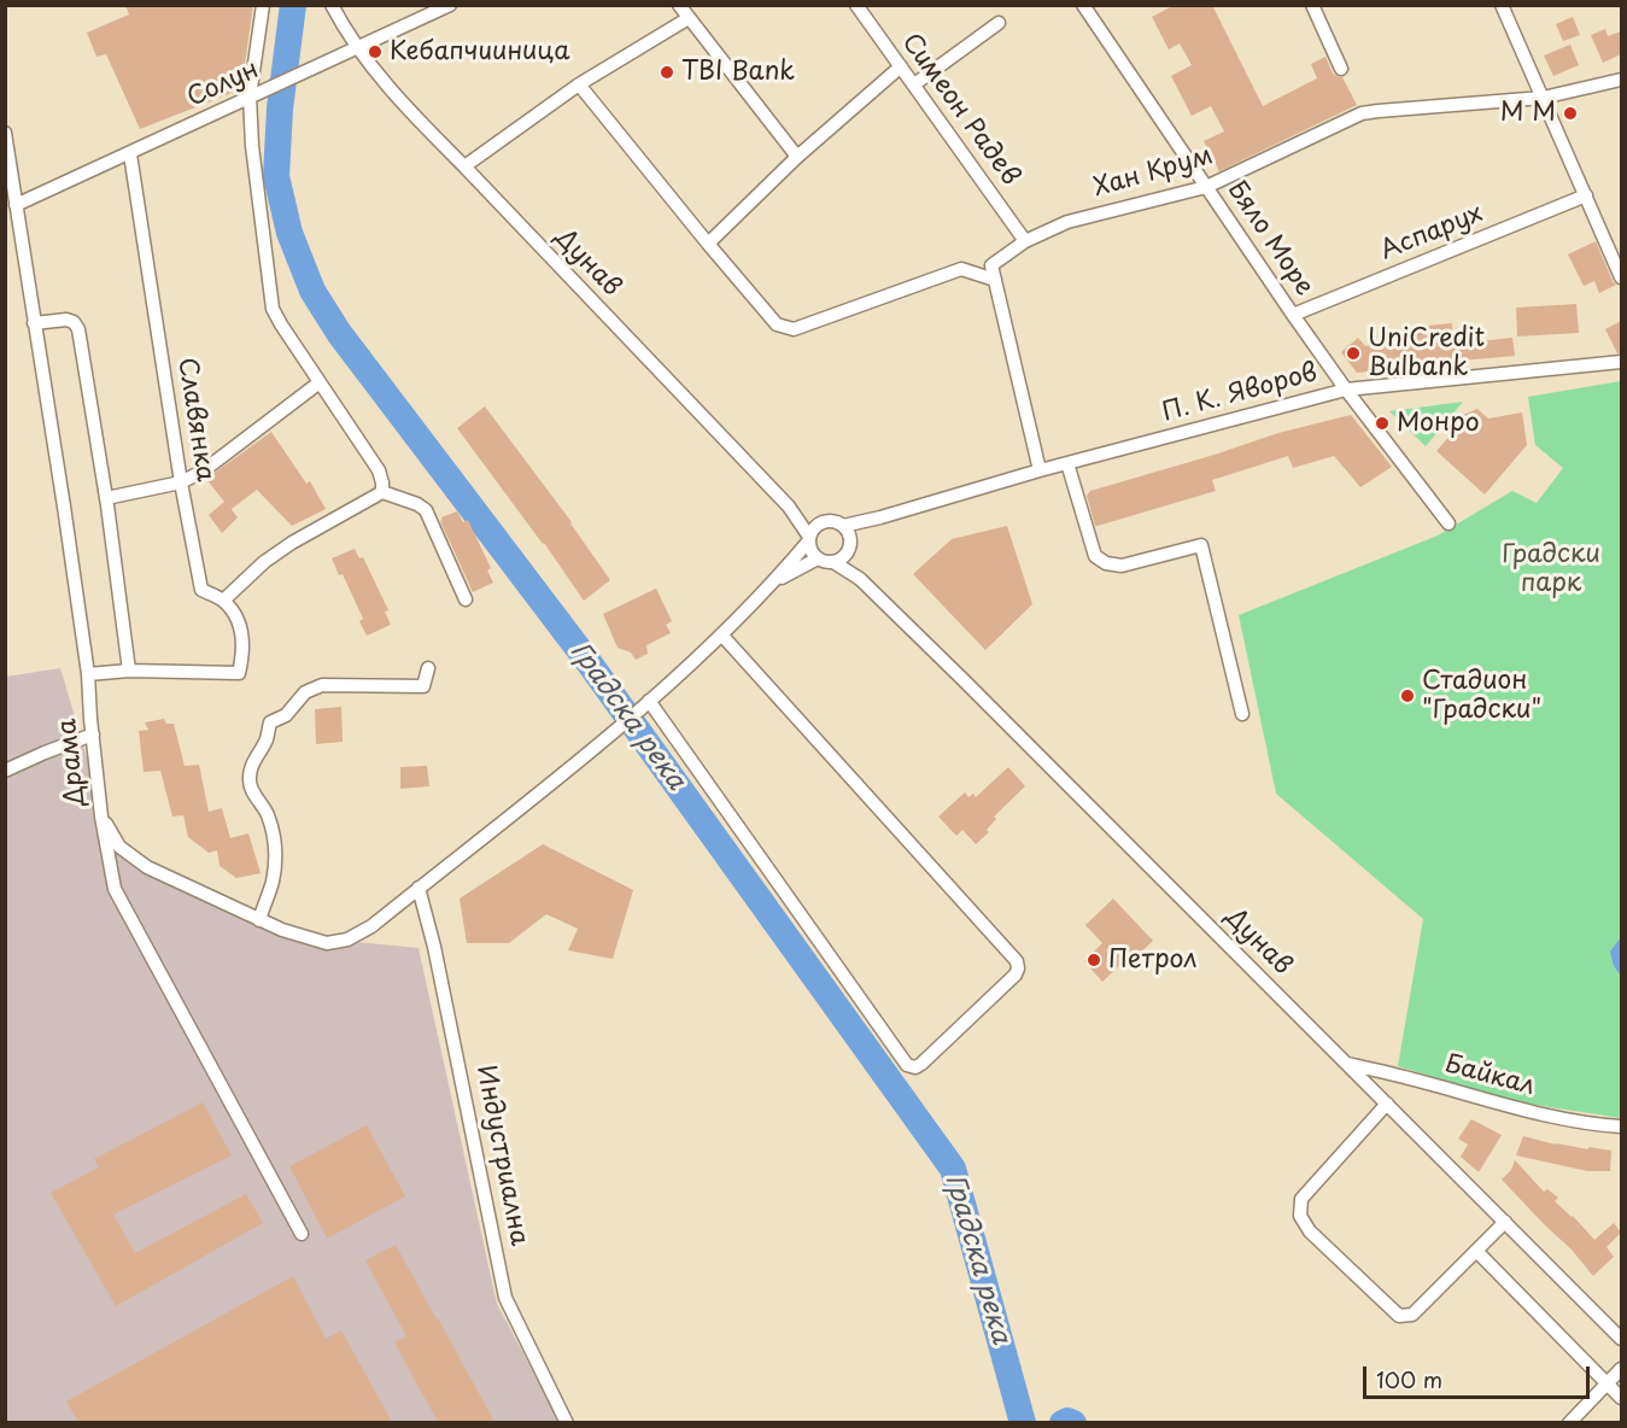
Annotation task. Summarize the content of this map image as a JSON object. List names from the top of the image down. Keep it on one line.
{"streets":{"street":["Солун","Симеон Радев","Хан Крум","Аспарух","Бяло Море","Дунав","П. К. Яворов","Славянка","Драма","Байкал","Индустриална"]},"crossings":[["Солун","Дунав"],["Солун","Славянка"],["Солун","Драма"],["Симеон Радев","Хан Крум"],["Хан Крум","Бяло Море"],["Аспарух","Бяло Море"],["Бяло Море","П. К. Яворов"],["Дунав","П. К. Яворов"],["Дунав","Байкал"],["Драма","Индустриална"]],"water":["Градска река"],"parks":["Градски парк"],"places":["Кебапчииница","TBI Bank","M M","UniCredit Bulbank","Монро","Стадион \"Градски\"","Петрол"],"scale_bar":"100 m"}
